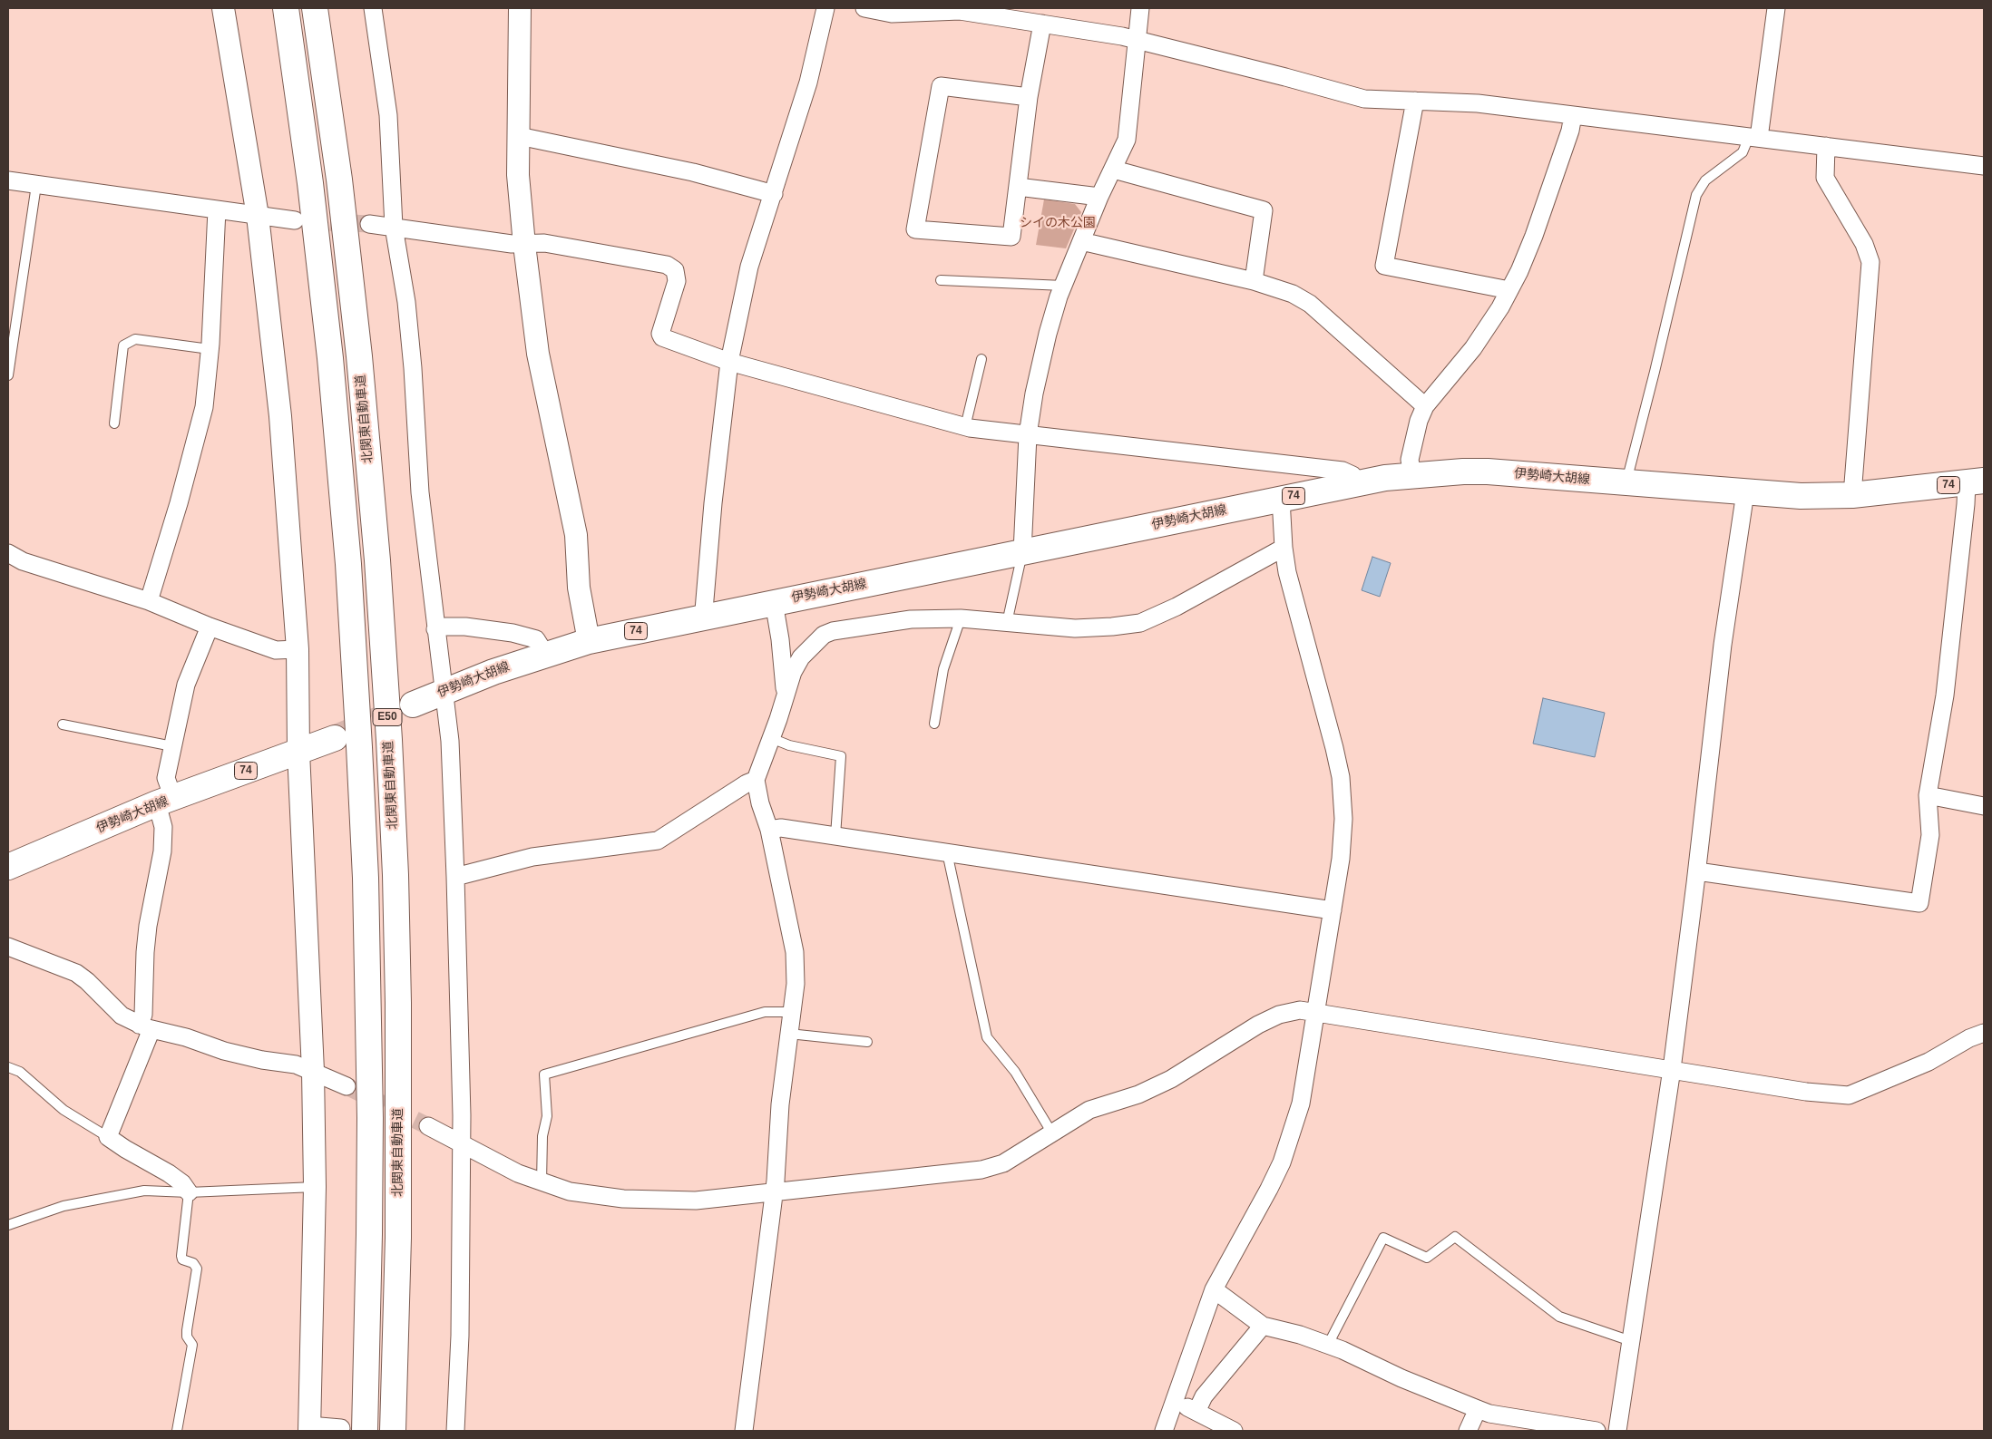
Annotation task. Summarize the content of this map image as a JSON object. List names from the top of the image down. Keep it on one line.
{"streets":{"main road":["北関東自動車道","伊勢崎大胡線","74","E50"]},"parks":["シイの木公園"]}
